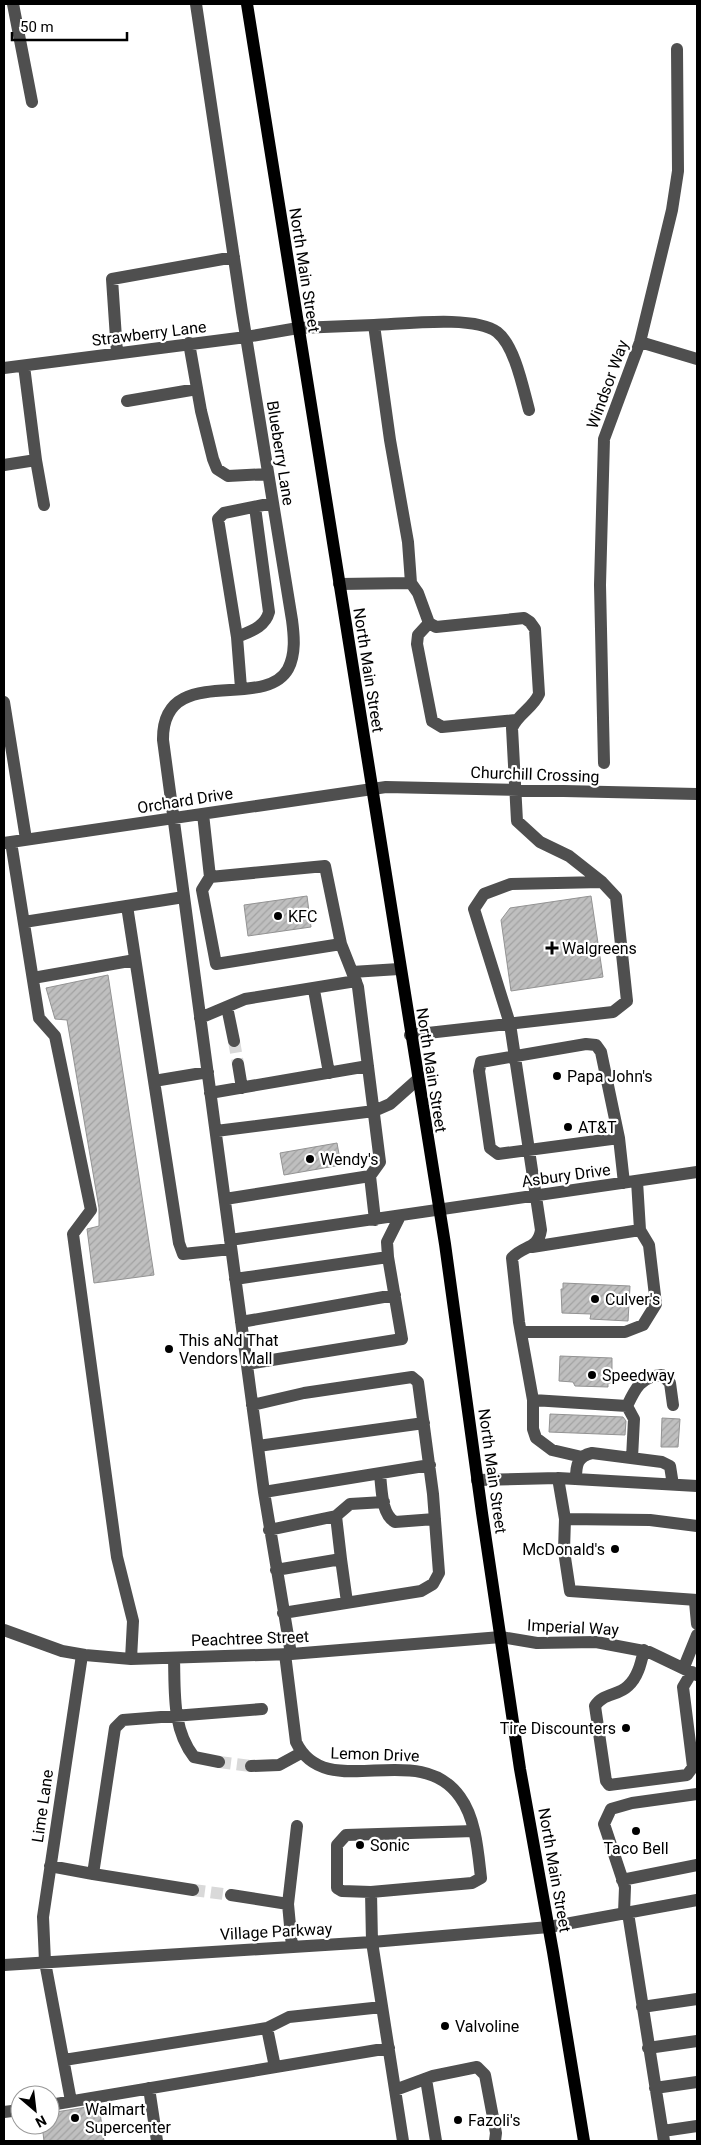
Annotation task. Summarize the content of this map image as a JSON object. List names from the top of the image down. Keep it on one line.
{"streets":{"main road":["North Main Street"],"street":["Strawberry Lane","Windsor Way","Blueberry Lane","Churchill Crossing","Orchard Drive","Asbury Drive","Imperial Way","Peachtree Street","Lemon Drive","Lime Lane","Village Parkway"]},"crossings":[["North Main Street","Strawberry Lane"],["North Main Street","Churchill Crossing"],["North Main Street","Orchard Drive"],["North Main Street","Asbury Drive"],["North Main Street","Imperial Way"],["North Main Street","Peachtree Street"],["North Main Street","Village Parkway"],["Strawberry Lane","Blueberry Lane"],["Blueberry Lane","Orchard Drive"],["Blueberry Lane","Asbury Drive"],["Blueberry Lane","Peachtree Street"],["Churchill Crossing","Orchard Drive"],["Imperial Way","Peachtree Street"],["Peachtree Street","Lime Lane"],["Lime Lane","Village Parkway"]],"places":{"other":["KFC","Papa John's","AT&T","Wendy's","Culver's","This aNd That Vendors Mall","Speedway","McDonald's","Tire Discounters","Taco Bell","Sonic","Valvoline","Walmart Supercenter","Fazoli's"],"health":["Walgreens"]},"scale_bar":"50 m","north":"bottom right"}
